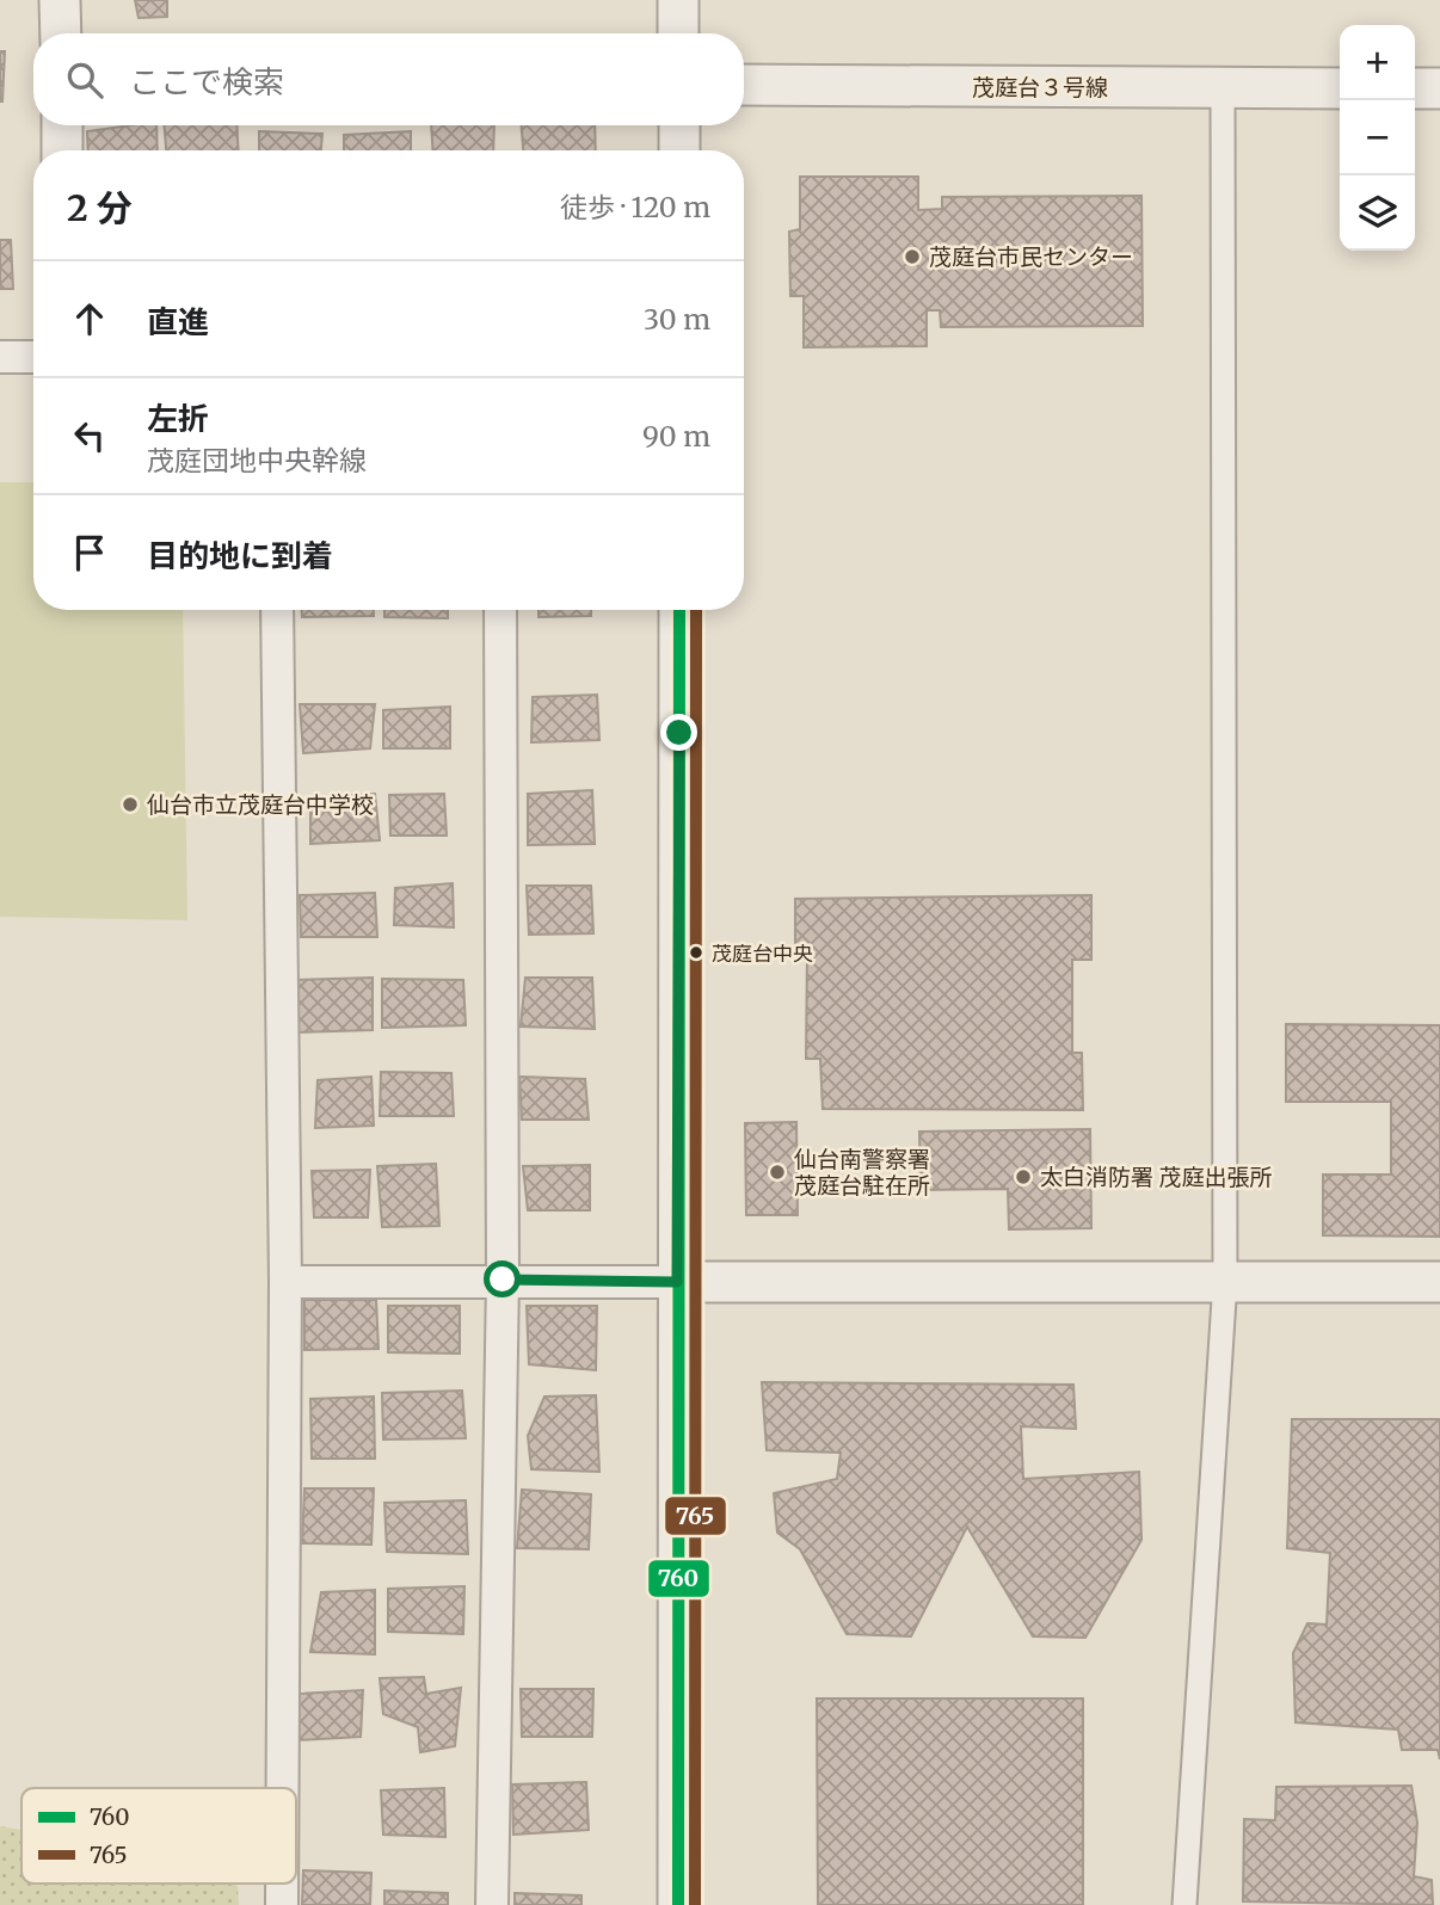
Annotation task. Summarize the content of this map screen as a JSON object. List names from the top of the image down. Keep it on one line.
{"streets":{"street":["茂庭台３号線"]},"places":["茂庭台市民センター","仙台市立茂庭台中学校","茂庭台中央","仙台南警察署 茂庭台駐在所","太白消防署 茂庭出張所"],"lines":["transit line 760","transit line 765"],"legend":["760","765"],"page":{"map_buttons":["+","−"],"search":"ここで検索","heading":["2 分","徒歩 · 120 m"],"list":[["直進","30 m"],["左折","茂庭団地中央幹線","90 m"],"目的地に到着"]}}
